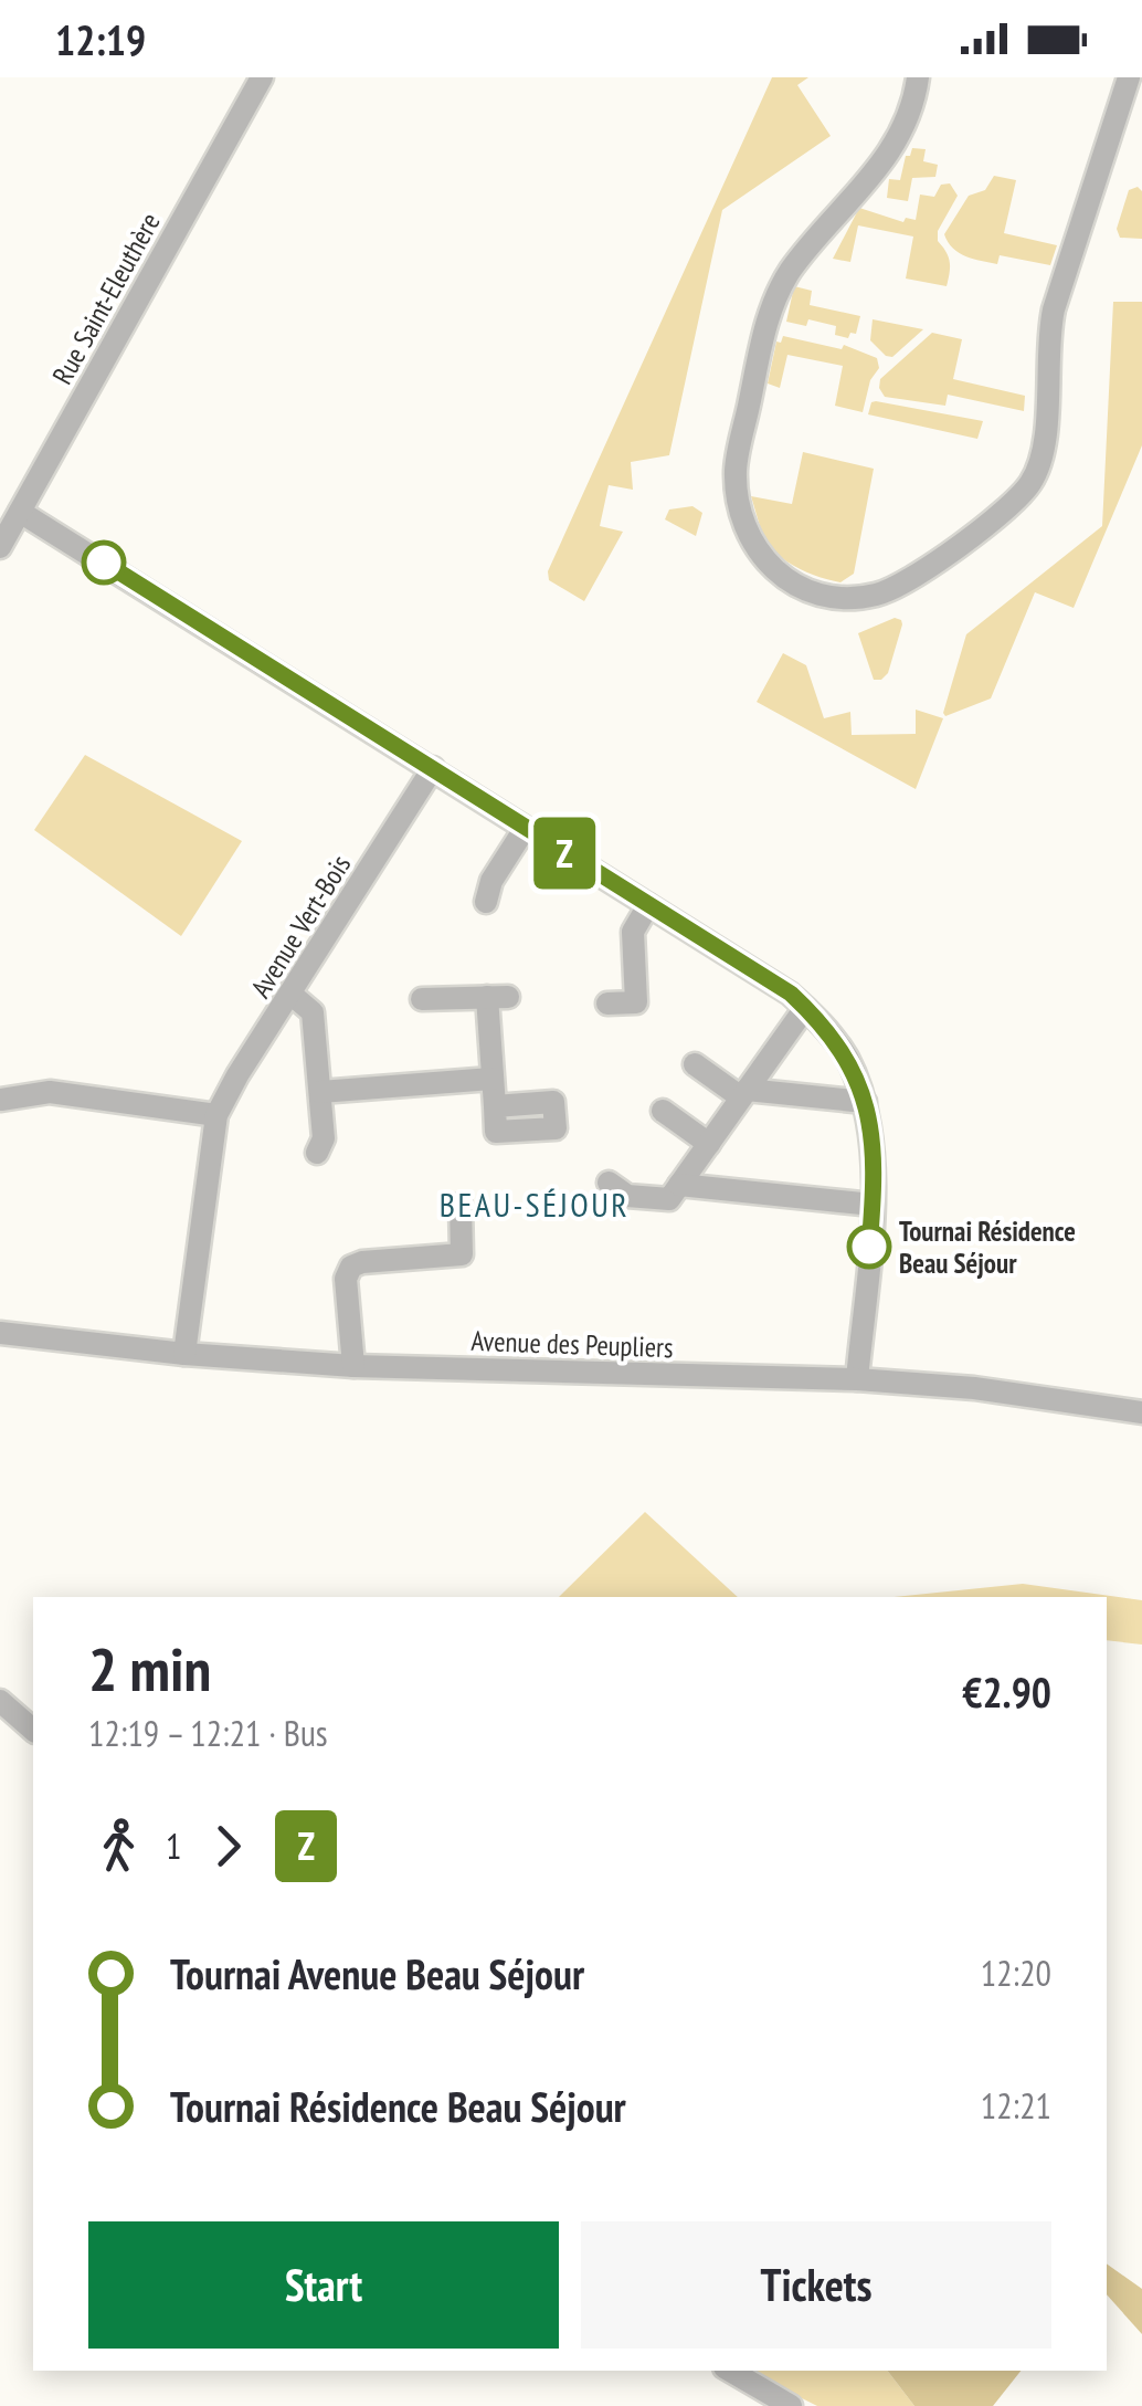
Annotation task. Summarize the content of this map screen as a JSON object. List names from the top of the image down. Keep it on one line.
{"streets":{"street":["Rue Saint-Eleuthère","Avenue Vert-Bois","Avenue des Peupliers"]},"crossings":[["Avenue Vert-Bois","Avenue des Peupliers"]],"districts":["BEAU-SÉJOUR"],"places":["Tournai Résidence Beau Séjour"],"lines":["bus line Z"],"page":{"status":"12:19","on_map":"Z","heading":["2 min","12:19 – 12:21 · Bus","€2.90"],"legs":["1","Z"],"list":[{"name":"Tournai Avenue Beau Séjour","value":"12:20"},{"name":"Tournai Résidence Beau Séjour","value":"12:21"}],"buttons":["Start","Tickets"]}}
